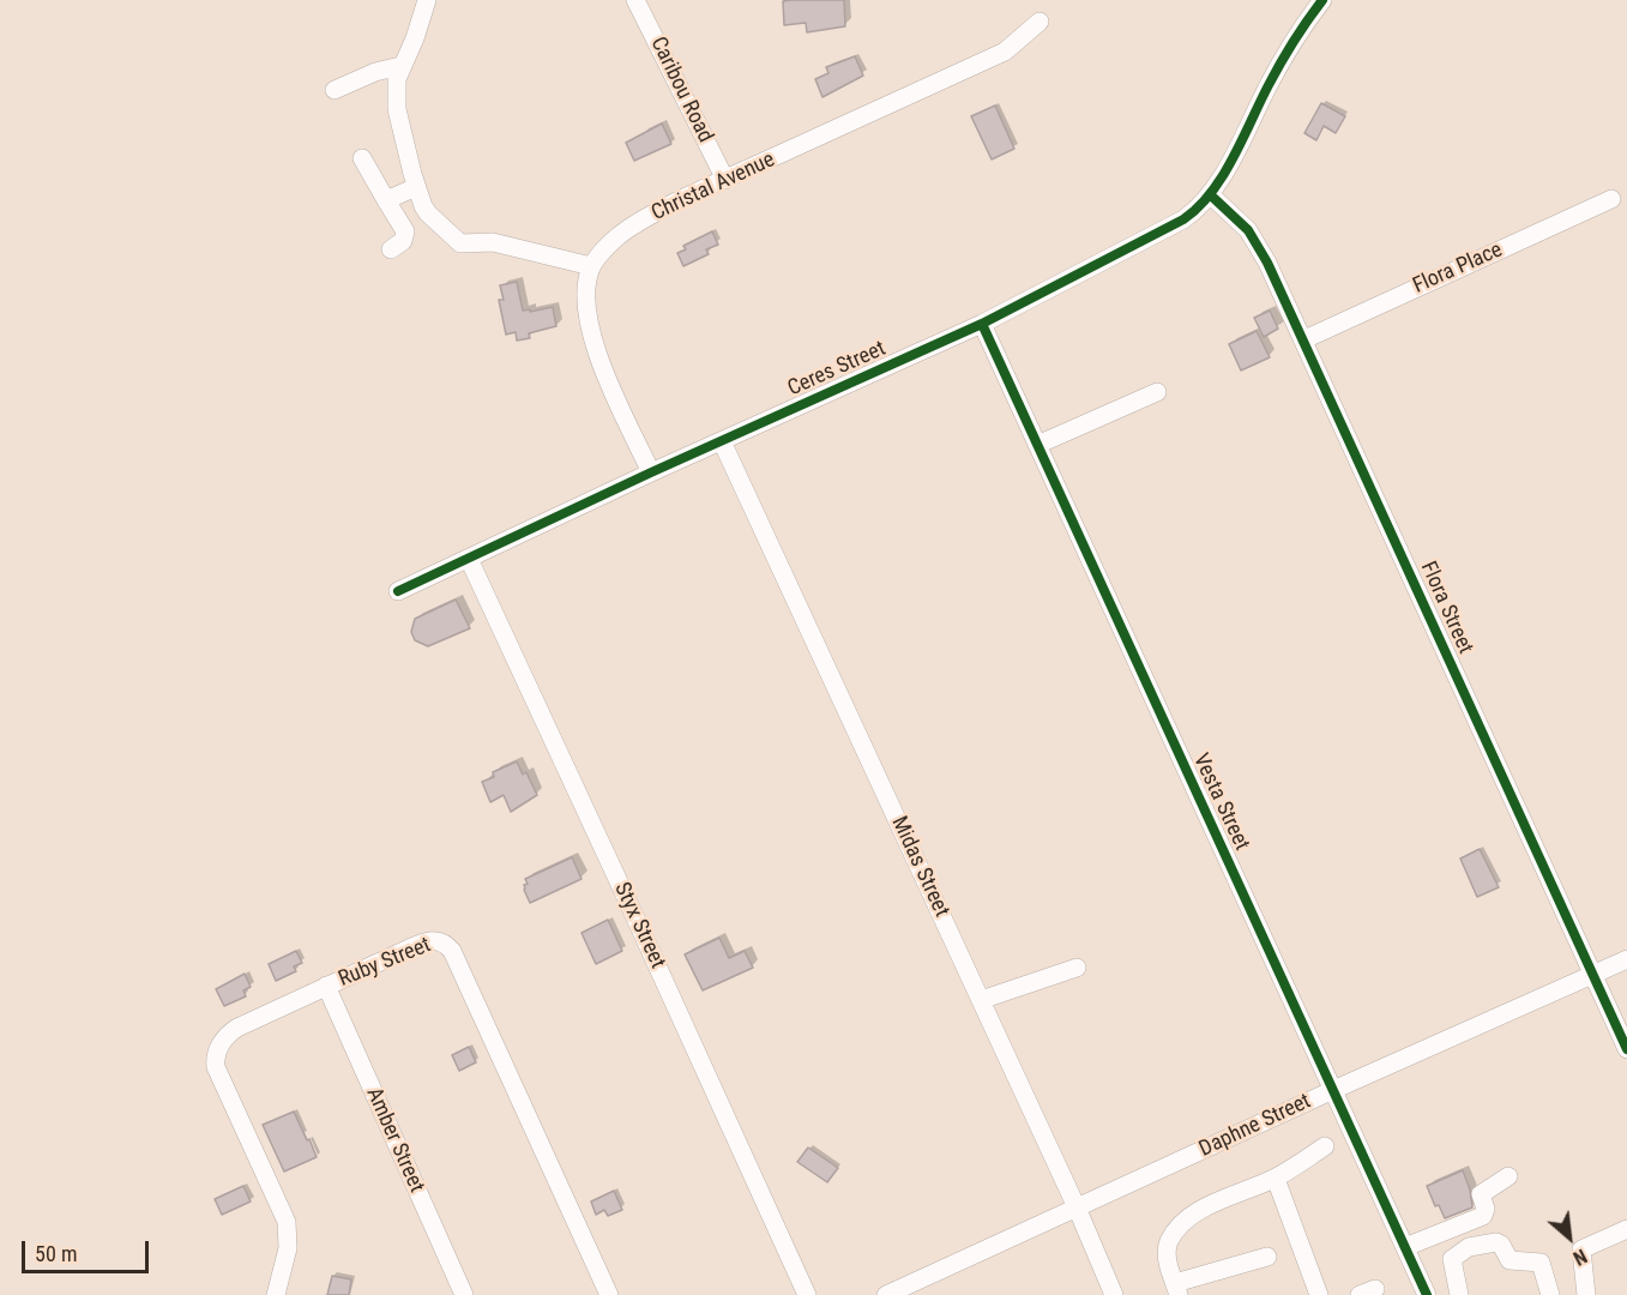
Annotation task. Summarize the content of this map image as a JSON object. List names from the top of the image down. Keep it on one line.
{"streets":{"street":["Caribou Road","Christal Avenue","Flora Place","Ceres Street","Flora Street","Vesta Street","Midas Street","Styx Street","Ruby Street","Daphne Street","Amber Street"]},"crossings":[["Caribou Road","Christal Avenue"],["Flora Place","Flora Street"],["Ceres Street","Flora Street"],["Ceres Street","Vesta Street"],["Ceres Street","Midas Street"],["Ceres Street","Styx Street"],["Flora Street","Daphne Street"],["Vesta Street","Daphne Street"],["Midas Street","Daphne Street"],["Ruby Street","Amber Street"]],"scale_bar":"50 m","north":"bottom right"}
